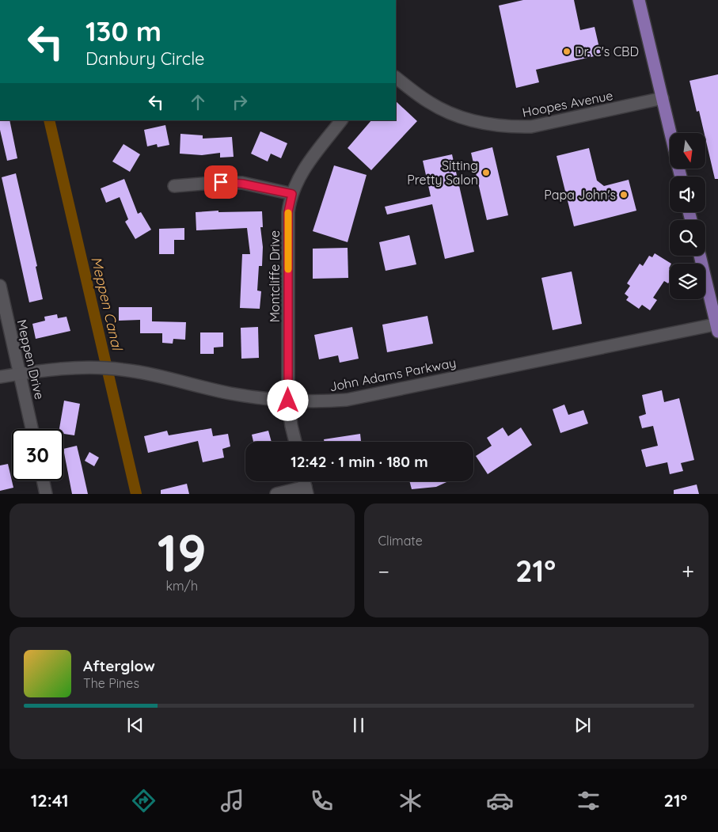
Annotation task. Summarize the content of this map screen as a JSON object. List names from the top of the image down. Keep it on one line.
{"streets":{"street":["Hoopes Avenue","Montcliffe Drive","Meppen Drive","John Adams Parkway"]},"crossings":[["Montcliffe Drive","John Adams Parkway"],["Meppen Drive","John Adams Parkway"]],"water":["Meppen Canal"],"places":["Dr. C's CBD","Sitting Pretty Salon","Papa John's"],"north":"bottom","page":{"turn":["130 m","Danbury Circle"],"limit":"30","trip":"12:42 · 1 min · 180 m","tile":[["19","km/h"],"Climate"],"heat":["−","21°","+"],"song":["Afterglow","The Pines"],"tabs":["12:41","21°"]}}
